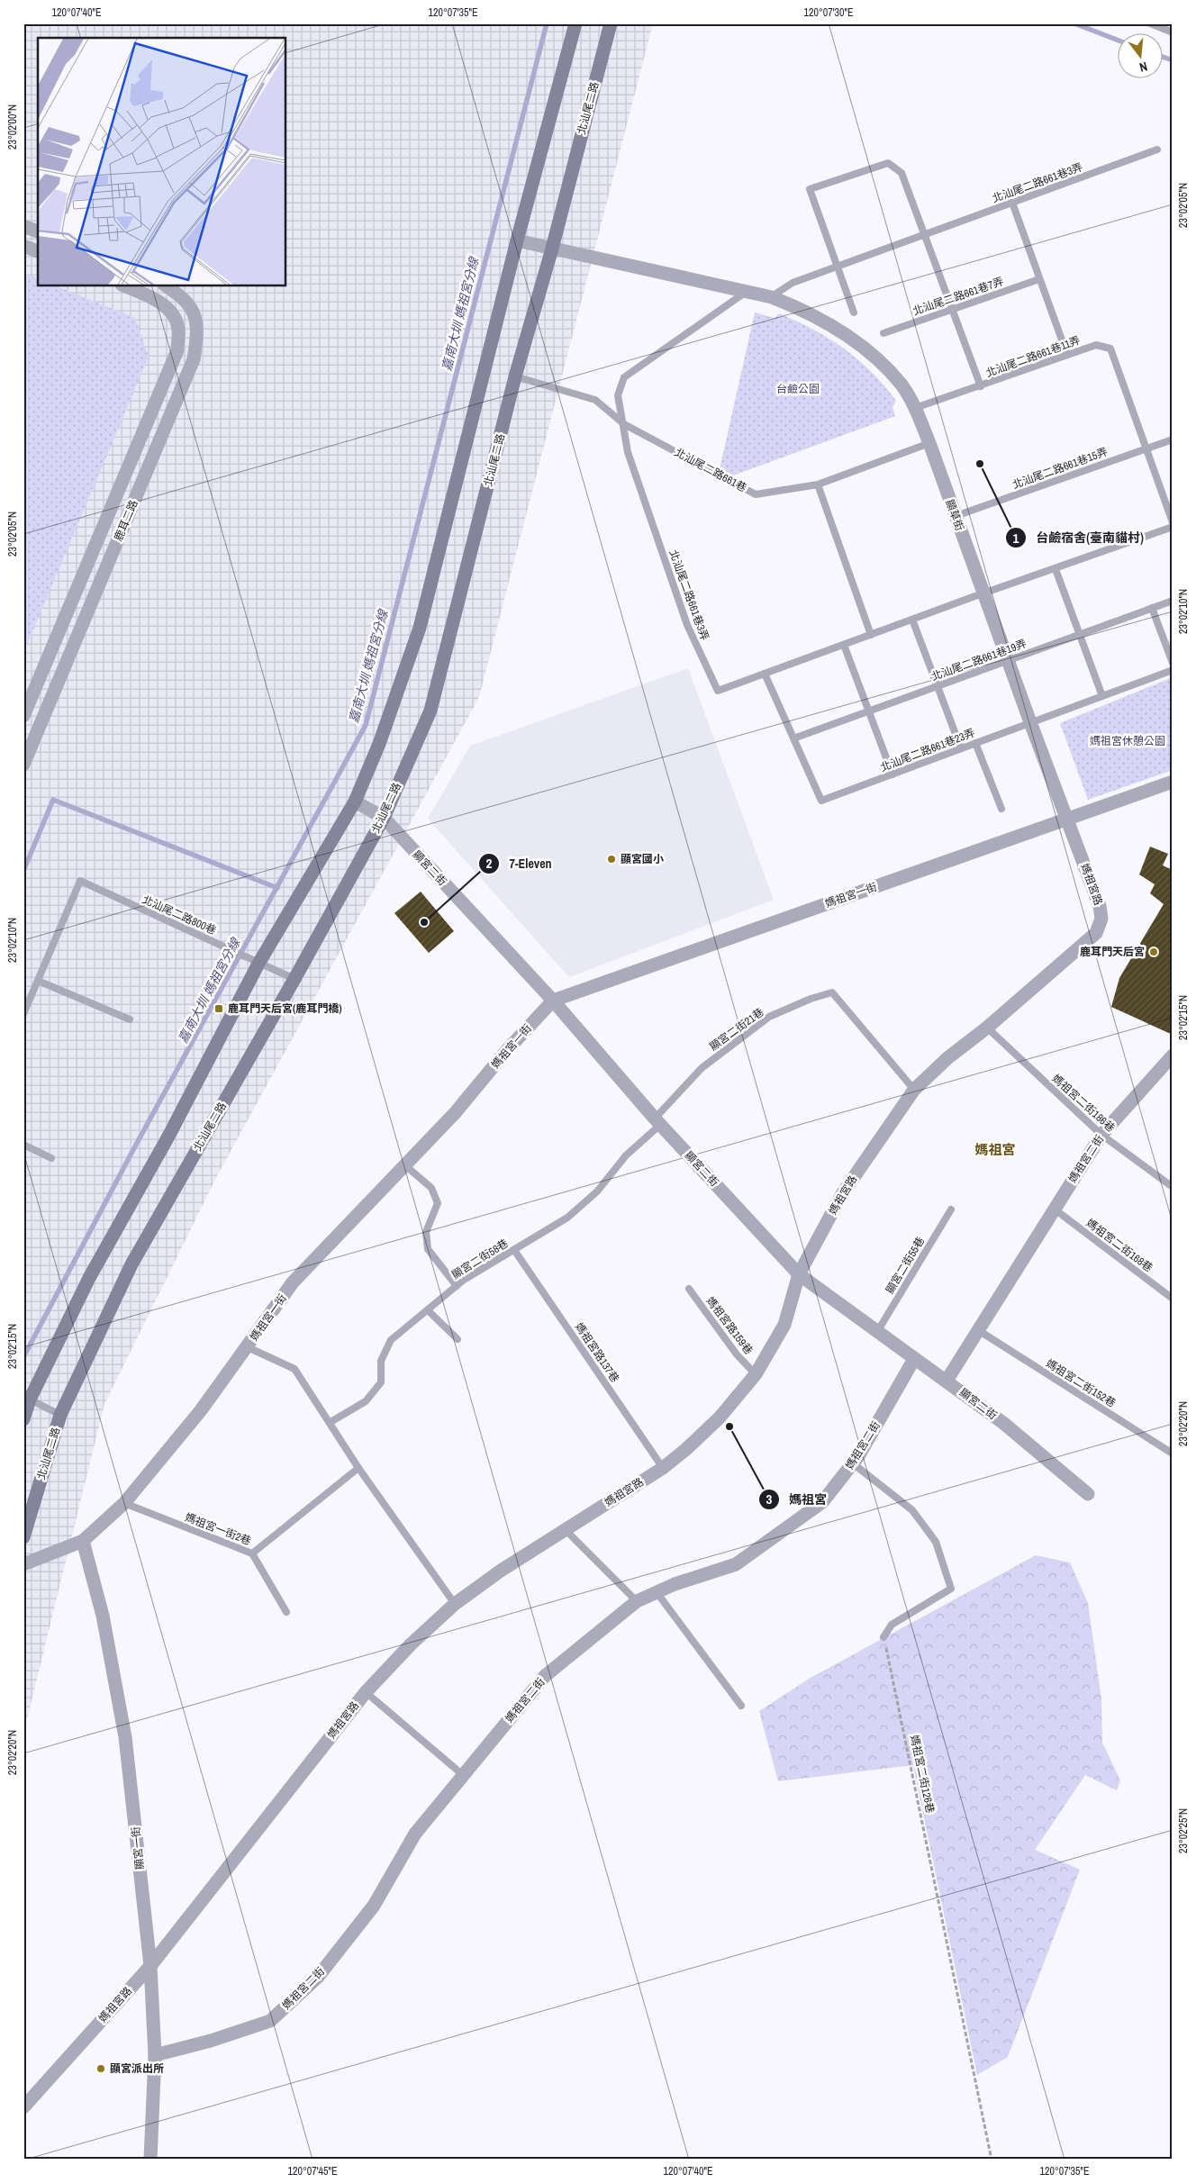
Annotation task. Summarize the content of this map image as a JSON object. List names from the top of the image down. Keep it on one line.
{"streets":{"street":["北汕尾二路","顯草街","鹿耳二路","顯宮二街","媽祖宮路","媽祖宮一街","媽祖宮二街","顯宮一街"],"lane":["北汕尾二路661巷3弄","北汕尾二路661巷7弄","北汕尾二路661巷11弄","北汕尾二路661巷15弄","北汕尾二路661巷","北汕尾二路661巷19弄","北汕尾二路661巷23弄","北汕尾二路800巷","顯宮二街21巷","媽祖宮二街186巷","媽祖宮二街168巷","顯宮二街58巷","顯宮二街55巷","媽祖宮路159巷","媽祖宮路137巷","媽祖宮二街152巷","媽祖宮一街2巷"],"path":["媽祖宮二街126巷"]},"crossings":[["北汕尾二路","北汕尾二路661巷"],["北汕尾二路","顯宮二街"],["北汕尾二路","北汕尾二路800巷"],["北汕尾二路661巷3弄","北汕尾二路661巷"],["北汕尾二路661巷3弄","顯草街"],["北汕尾二路661巷3弄","北汕尾二路661巷23弄"],["北汕尾二路661巷11弄","北汕尾二路661巷15弄"],["北汕尾二路661巷11弄","顯草街"],["北汕尾二路661巷15弄","顯草街"],["北汕尾二路661巷","顯草街"],["顯草街","北汕尾二路661巷19弄"],["顯草街","北汕尾二路661巷23弄"],["顯草街","媽祖宮路"],["顯草街","媽祖宮一街"],["北汕尾二路661巷19弄","北汕尾二路661巷23弄"],["顯宮二街","媽祖宮路"],["顯宮二街","媽祖宮一街"],["顯宮二街","顯宮二街21巷"],["顯宮二街","媽祖宮二街"],["顯宮二街","顯宮二街58巷"],["顯宮二街","顯宮二街55巷"],["媽祖宮路","媽祖宮一街"],["媽祖宮路","顯宮二街21巷"],["媽祖宮路","媽祖宮二街186巷"],["媽祖宮路","媽祖宮路159巷"],["媽祖宮路","媽祖宮路137巷"],["媽祖宮路","顯宮一街"],["媽祖宮一街","媽祖宮一街2巷"],["媽祖宮一街","顯宮一街"],["顯宮二街21巷","顯宮二街58巷"],["媽祖宮二街186巷","媽祖宮二街"],["媽祖宮二街","媽祖宮二街168巷"],["媽祖宮二街","媽祖宮二街152巷"],["媽祖宮二街","顯宮一街"],["顯宮二街58巷","媽祖宮路137巷"]],"districts":["媽祖宮"],"water":["嘉南大圳 媽祖宮分線"],"parks":["台鹼公園","媽祖宮休憩公園"],"places":{"other":["台鹼宿舍(臺南貓村)","顯宮國小","7-Eleven","鹿耳門天后宮","媽祖宮","顯宮派出所"],"transit":["鹿耳門天后宮(鹿耳門橋)"]},"north":"bottom","coordinates":["120°07'40\"E","120°07'35\"E","120°07'30\"E","23°02'00\"N","23°02'05\"N","23°02'10\"N","23°02'15\"N","23°02'20\"N","23°02'25\"N","120°07'45\"E"]}
